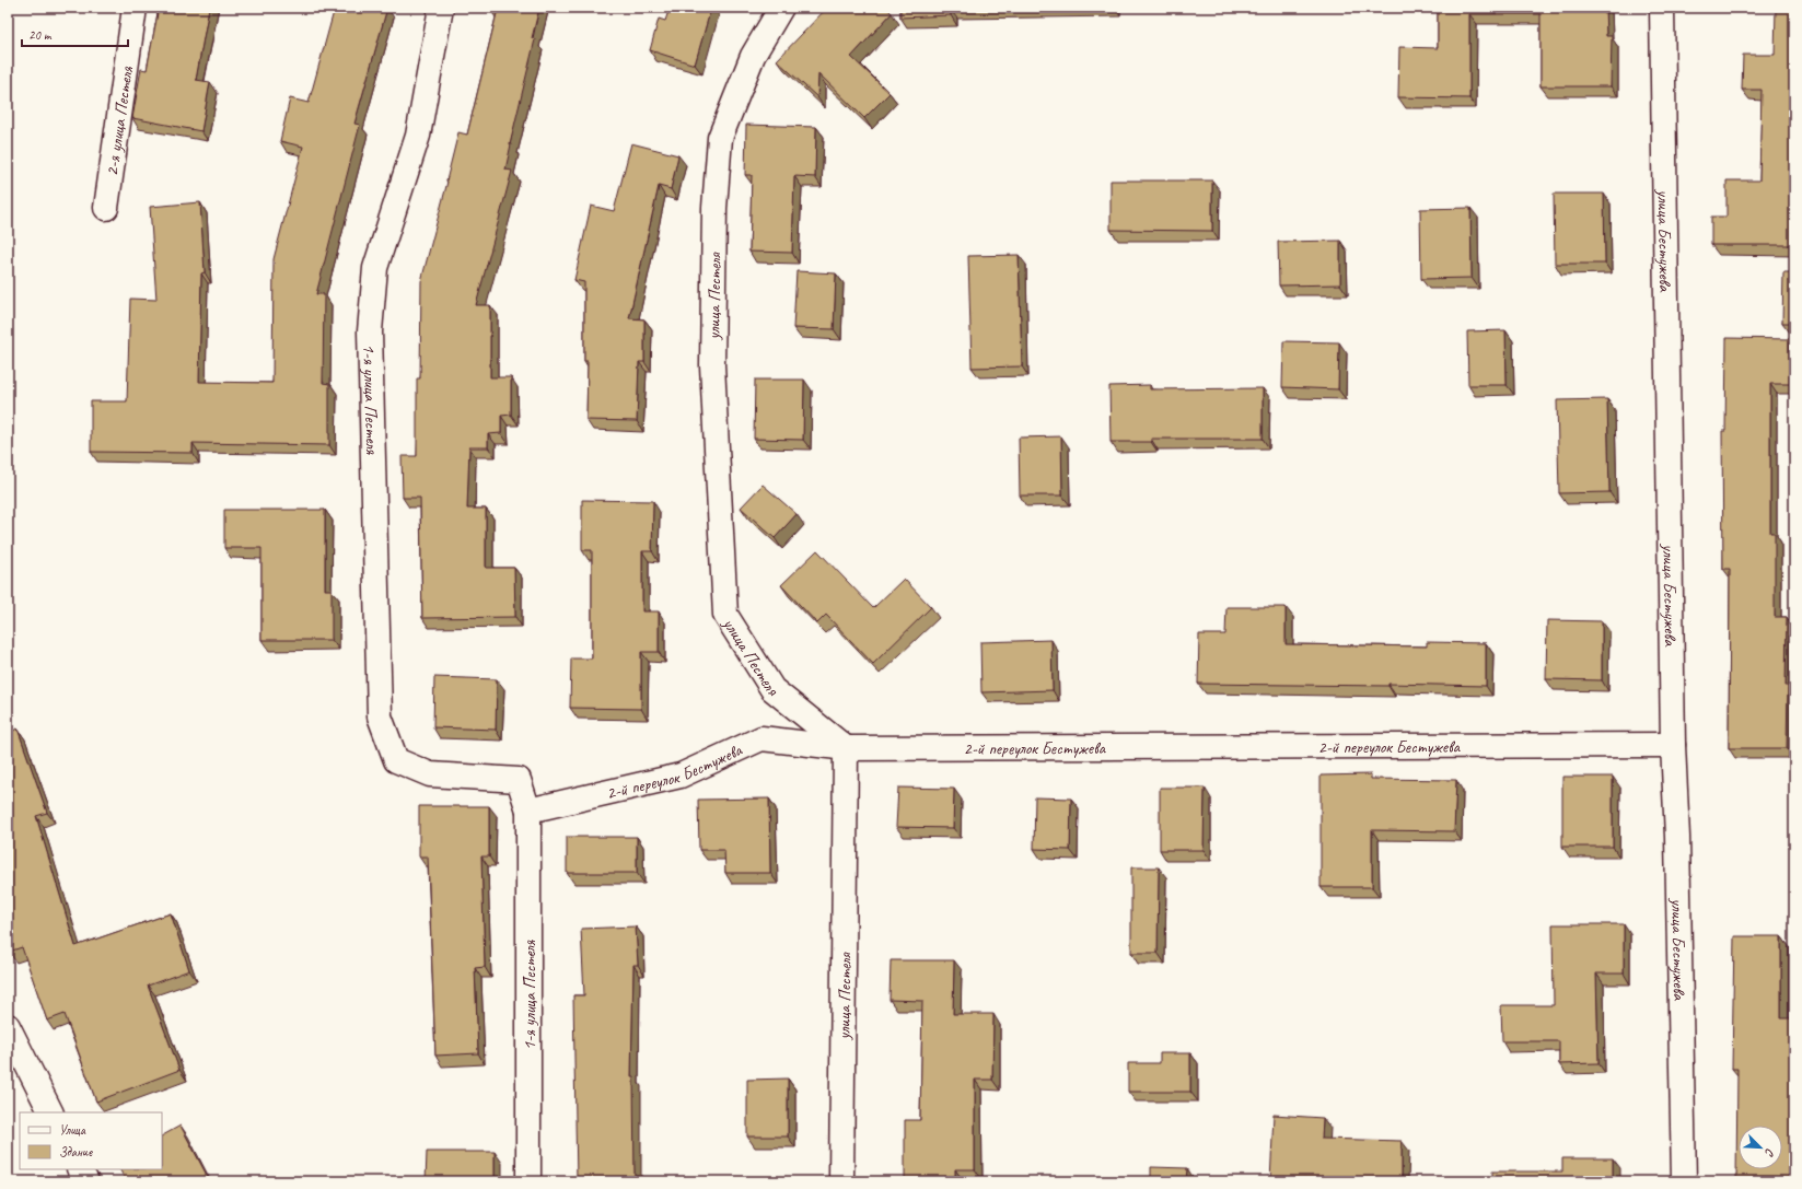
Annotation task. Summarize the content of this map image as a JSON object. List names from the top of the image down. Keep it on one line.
{"streets":{"street":["2-я улица Пестеля","улица Бестужева","улица Пестеля","1-я улица Пестеля","2-й переулок Бестужева"]},"crossings":[["улица Бестужева","2-й переулок Бестужева"],["улица Пестеля","2-й переулок Бестужева"],["1-я улица Пестеля","2-й переулок Бестужева"]],"legend":["Улица","Здание"],"scale_bar":"20 m","north":"bottom right"}
